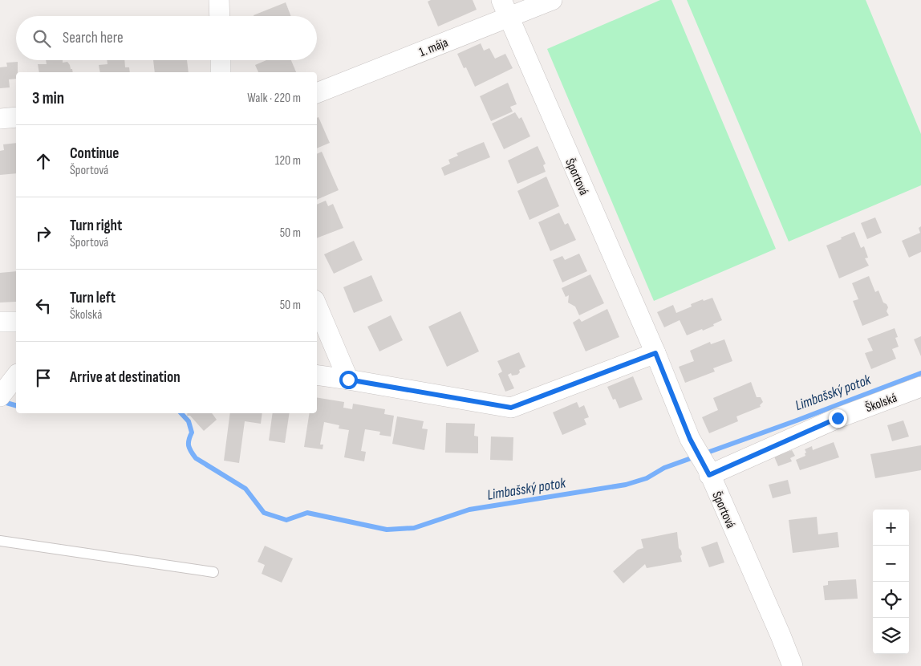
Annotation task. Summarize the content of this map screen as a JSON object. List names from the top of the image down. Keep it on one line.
{"streets":{"street":["1. mája","Športová","Školská"]},"crossings":[["1. mája","Športová"],["Športová","Školská"]],"water":["Limbašský potok"],"page":{"search":"Search here","heading":["3 min","Walk · 220 m"],"list":[["Continue","Športová","120 m"],["Turn right","Športová","50 m"],["Turn left","Školská","50 m"],"Arrive at destination"],"map_buttons":["+","−"]}}
